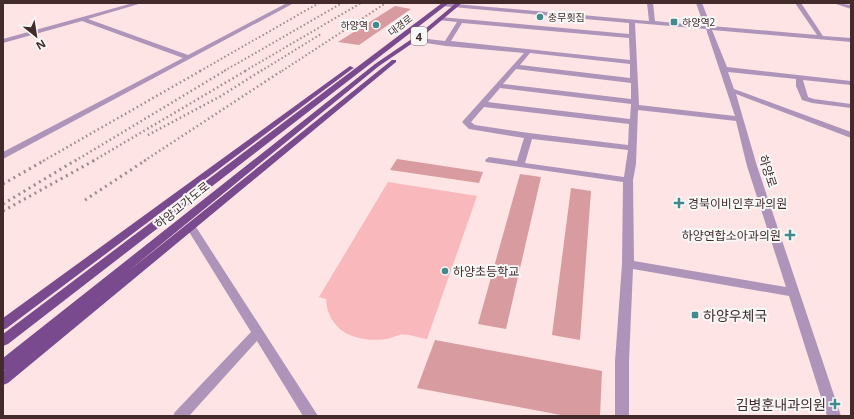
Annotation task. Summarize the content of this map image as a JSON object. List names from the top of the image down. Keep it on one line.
{"streets":{"main road":["대경로","4","하양고가도로"],"street":["하양로"]},"crossings":[["대경로","하양고가도로"]],"places":{"other":["충무횟집","하양역","하양초등학교"],"transit":["하양역2","하양우체국"],"health":["경북이비인후과의원","하양연합소아과의원","김병훈내과의원"]},"north":"bottom right"}
